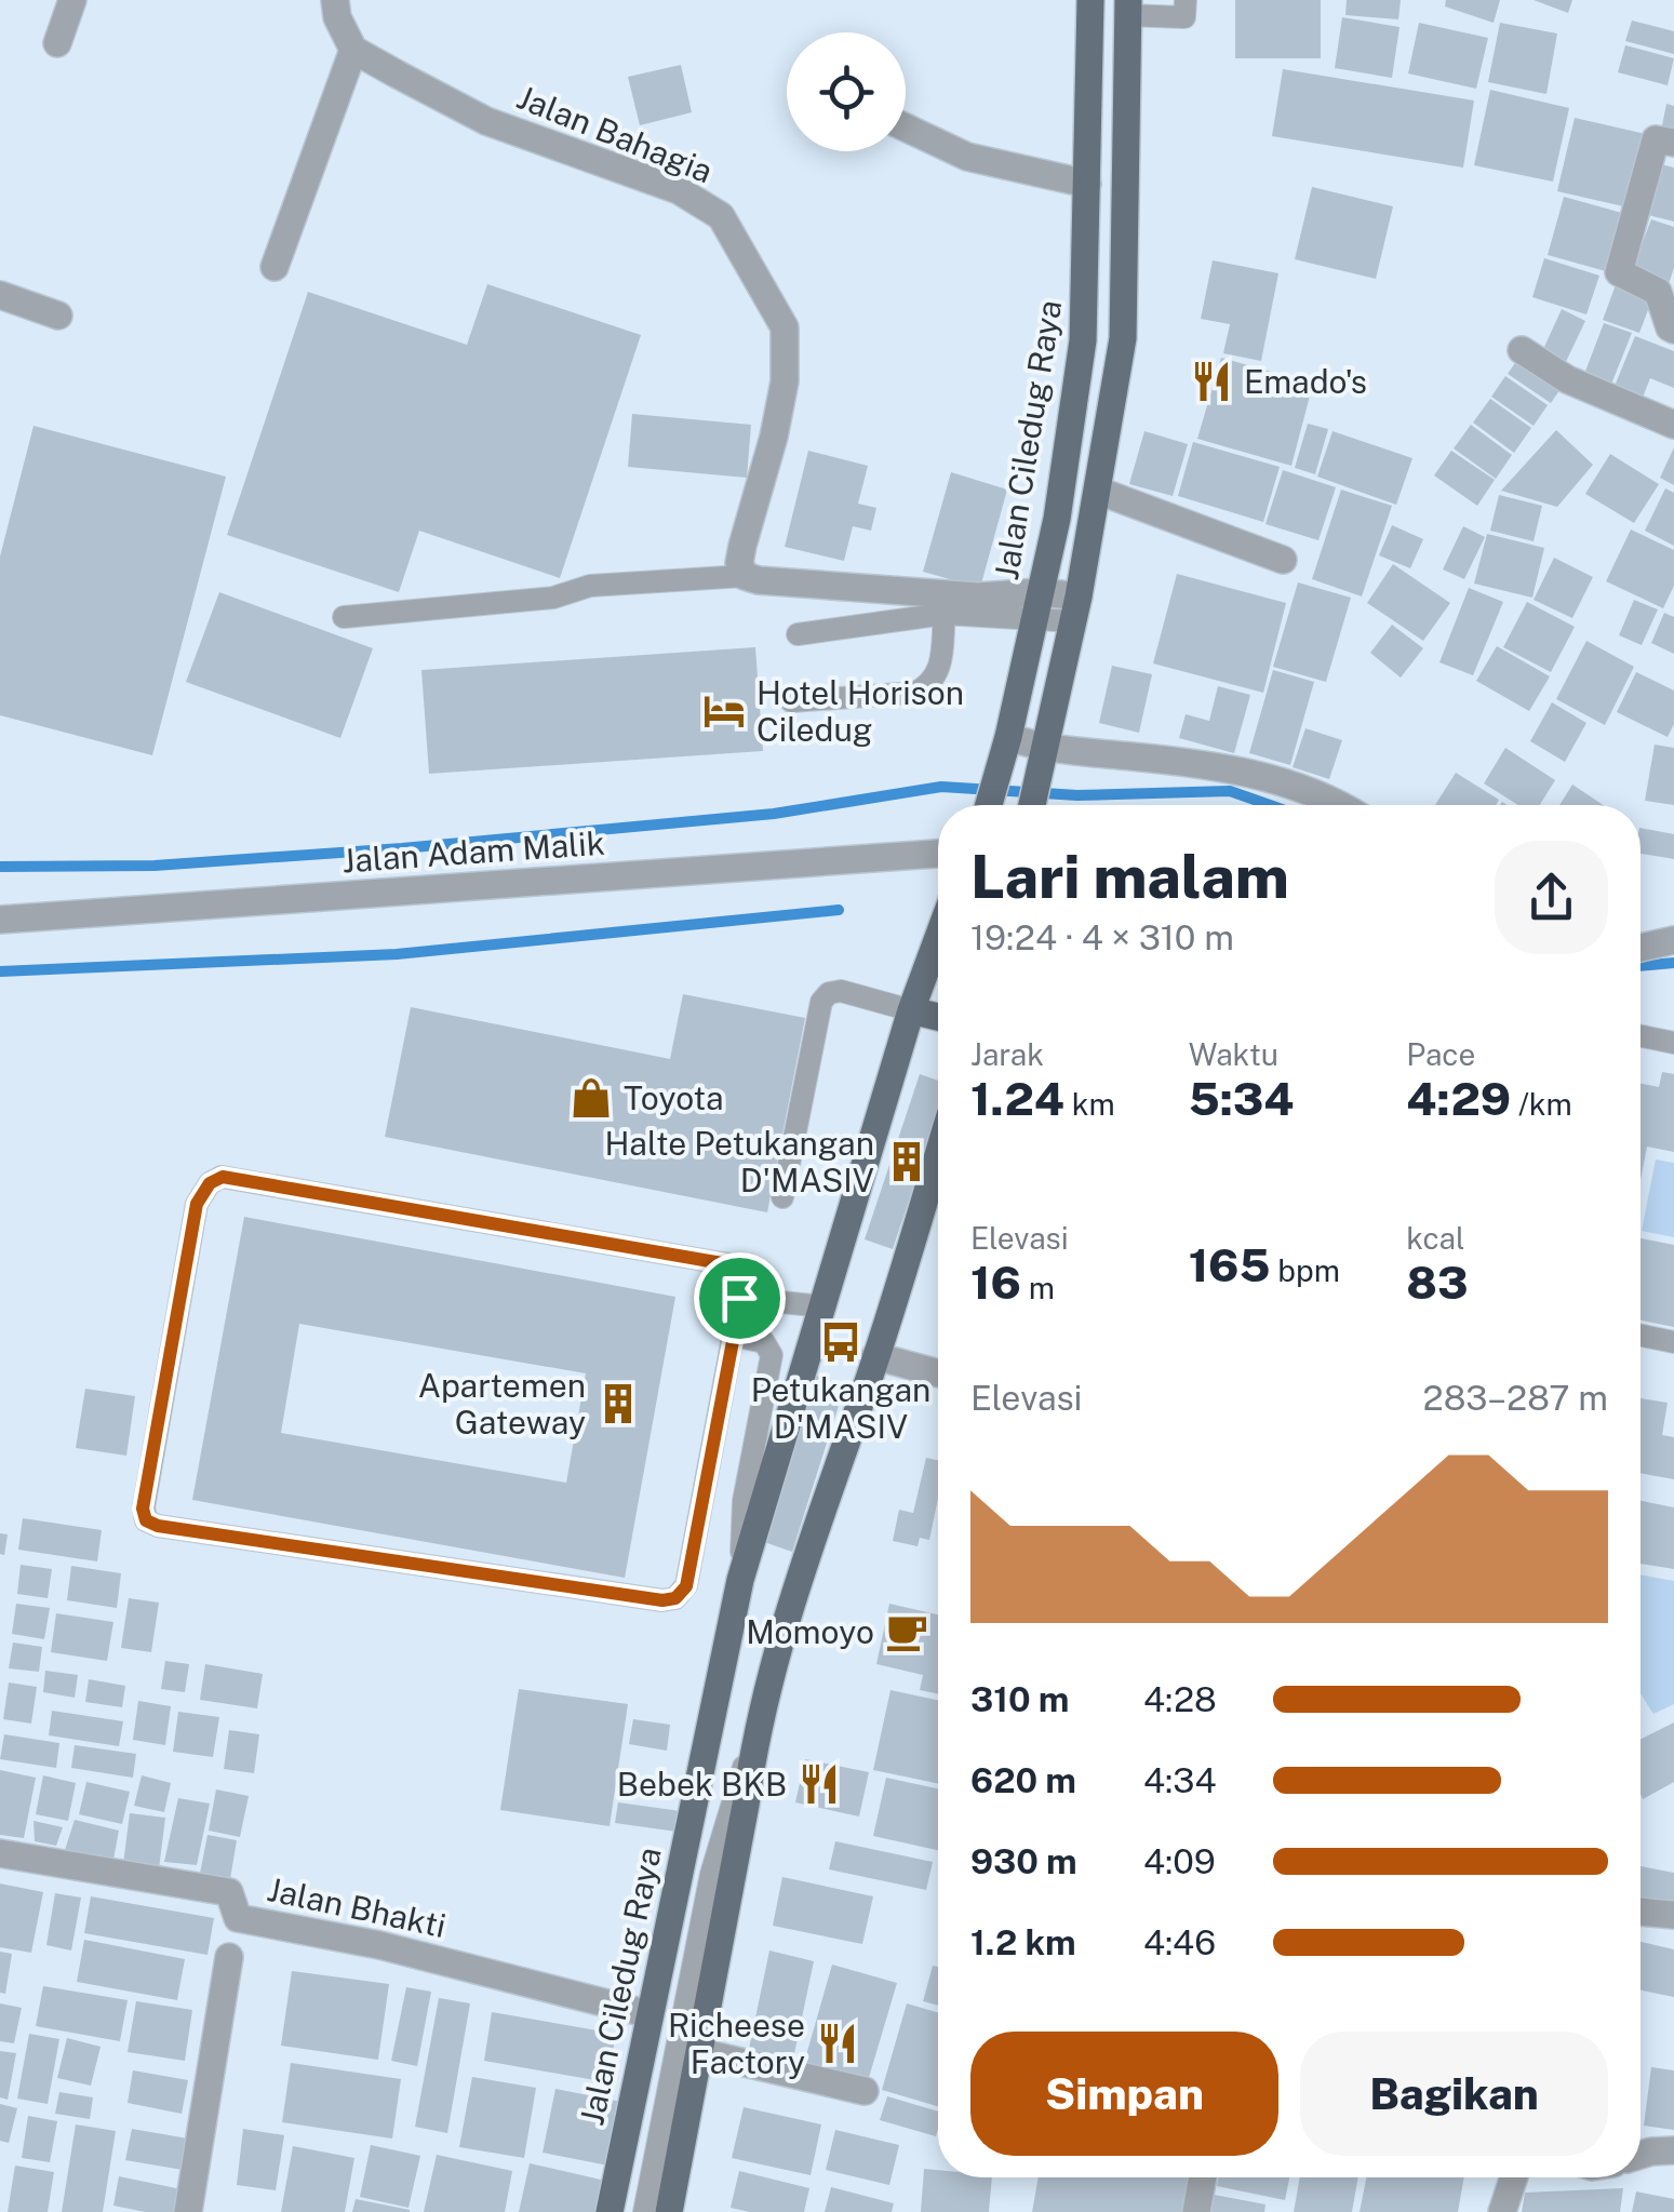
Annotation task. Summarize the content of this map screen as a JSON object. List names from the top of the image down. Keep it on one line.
{"streets":{"main road":["Jalan Ciledug Raya"],"street":["Jalan Bahagia","Jalan Adam Malik","Jalan Bhakti"]},"crossings":[["Jalan Ciledug Raya","Jalan Bhakti"]],"places":{"restaurant":["Emado's","Bebek BKB","Richeese Factory"],"hotel":["Hotel Horison Ciledug"],"shop":["Toyota"],"building":["Halte Petukangan D'MASIV","Apartemen Gateway"],"bus stop":["Petukangan D'MASIV"],"cafe":["Momoyo"]},"page":{"heading":["Lari malam","19:24 · 4 × 310 m"],"stats":[["Jarak","1.24 km"],["Waktu","5:34"],["Pace","4:29 /km"],["Elevasi","16 m"],["165 bpm"],["kcal","83"]],"chart":["Elevasi","283–287 m"],"list":[{"name":"310 m","note":"4:28"},{"name":"620 m","note":"4:34"},{"name":"930 m","note":"4:09"},{"name":"1.2 km","note":"4:46"}],"buttons":["Simpan","Bagikan"]}}
